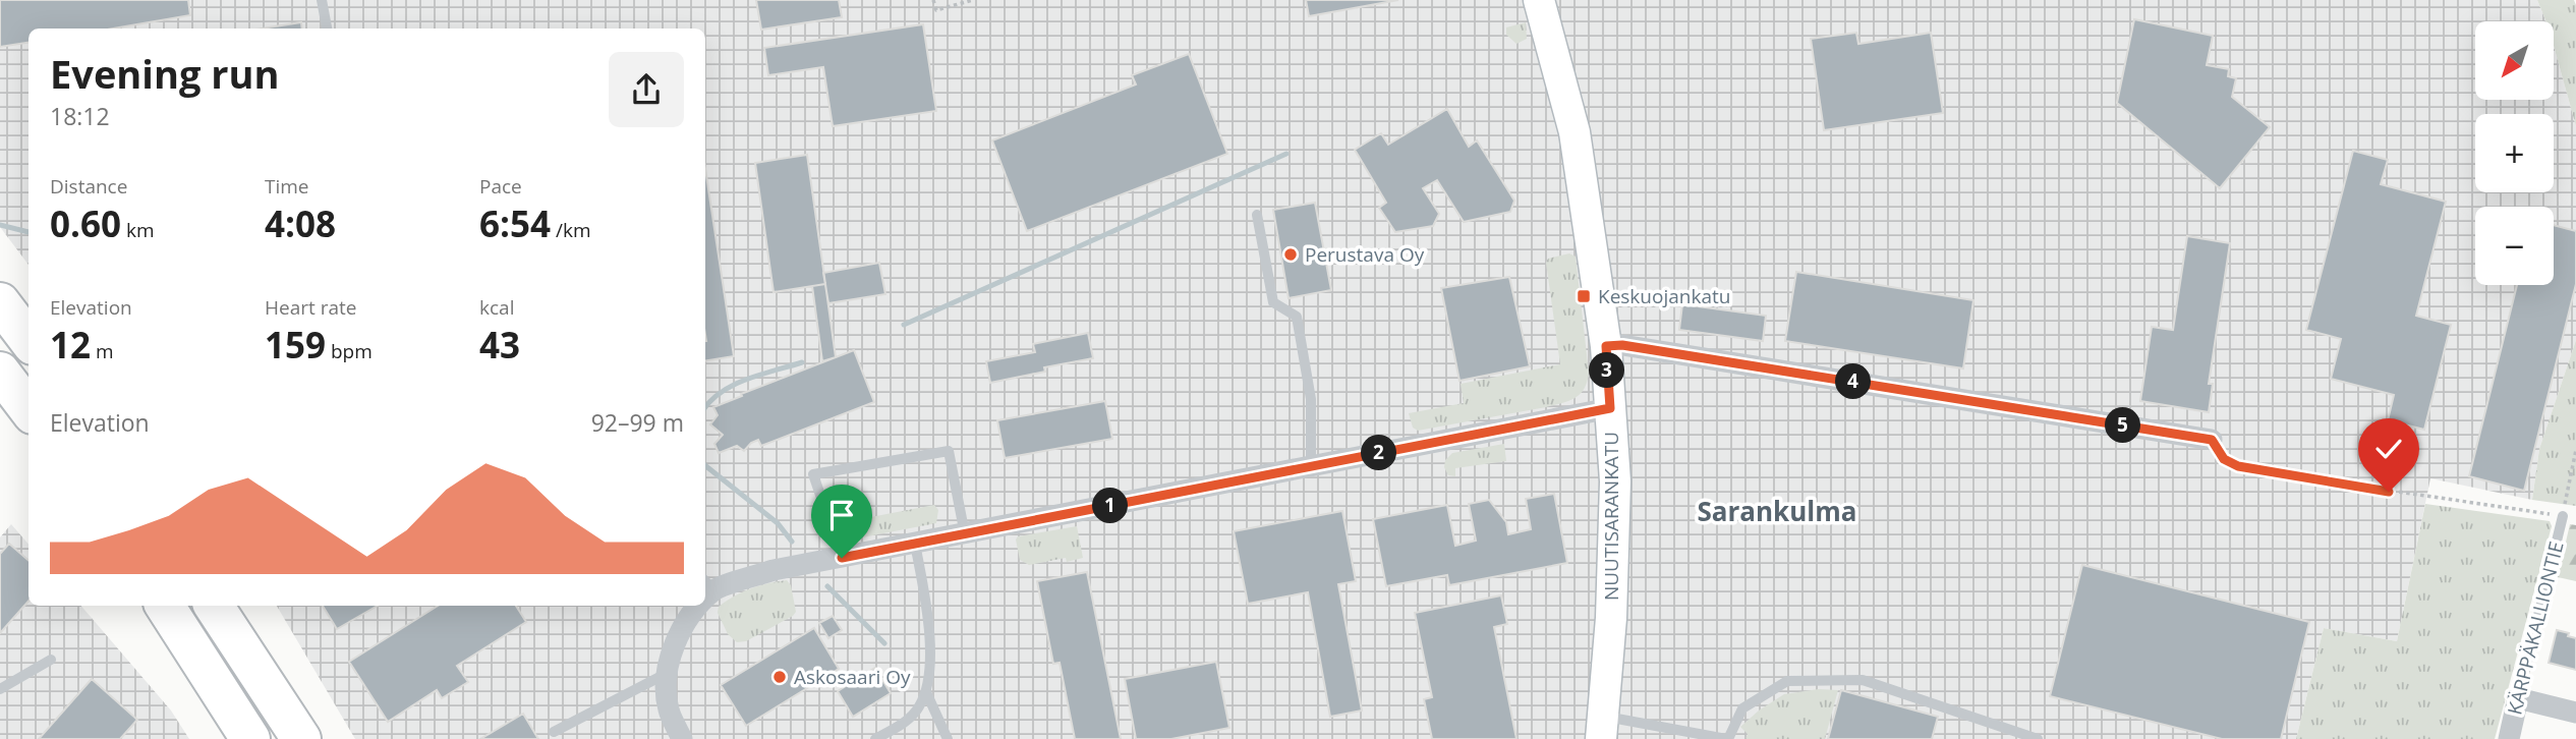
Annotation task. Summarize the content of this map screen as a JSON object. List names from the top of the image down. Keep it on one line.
{"streets":{"main road":["NUUTISARANKATU"],"street":["KÄRPPÄKALLIONTIE"]},"districts":["Sarankulma"],"places":{"other":["Perustava Oy","Askosaari Oy"],"transit":["Keskuojankatu"]},"north":"bottom left","page":{"map_buttons":["+","−"],"heading":["Evening run","18:12"],"stats":[["Distance","0.60 km"],["Time","4:08"],["Pace","6:54 /km"],["Elevation","12 m"],["Heart rate","159 bpm"],["kcal","43"]],"pins":["3","4","5","2","1"],"chart":["Elevation","92–99 m"]}}
